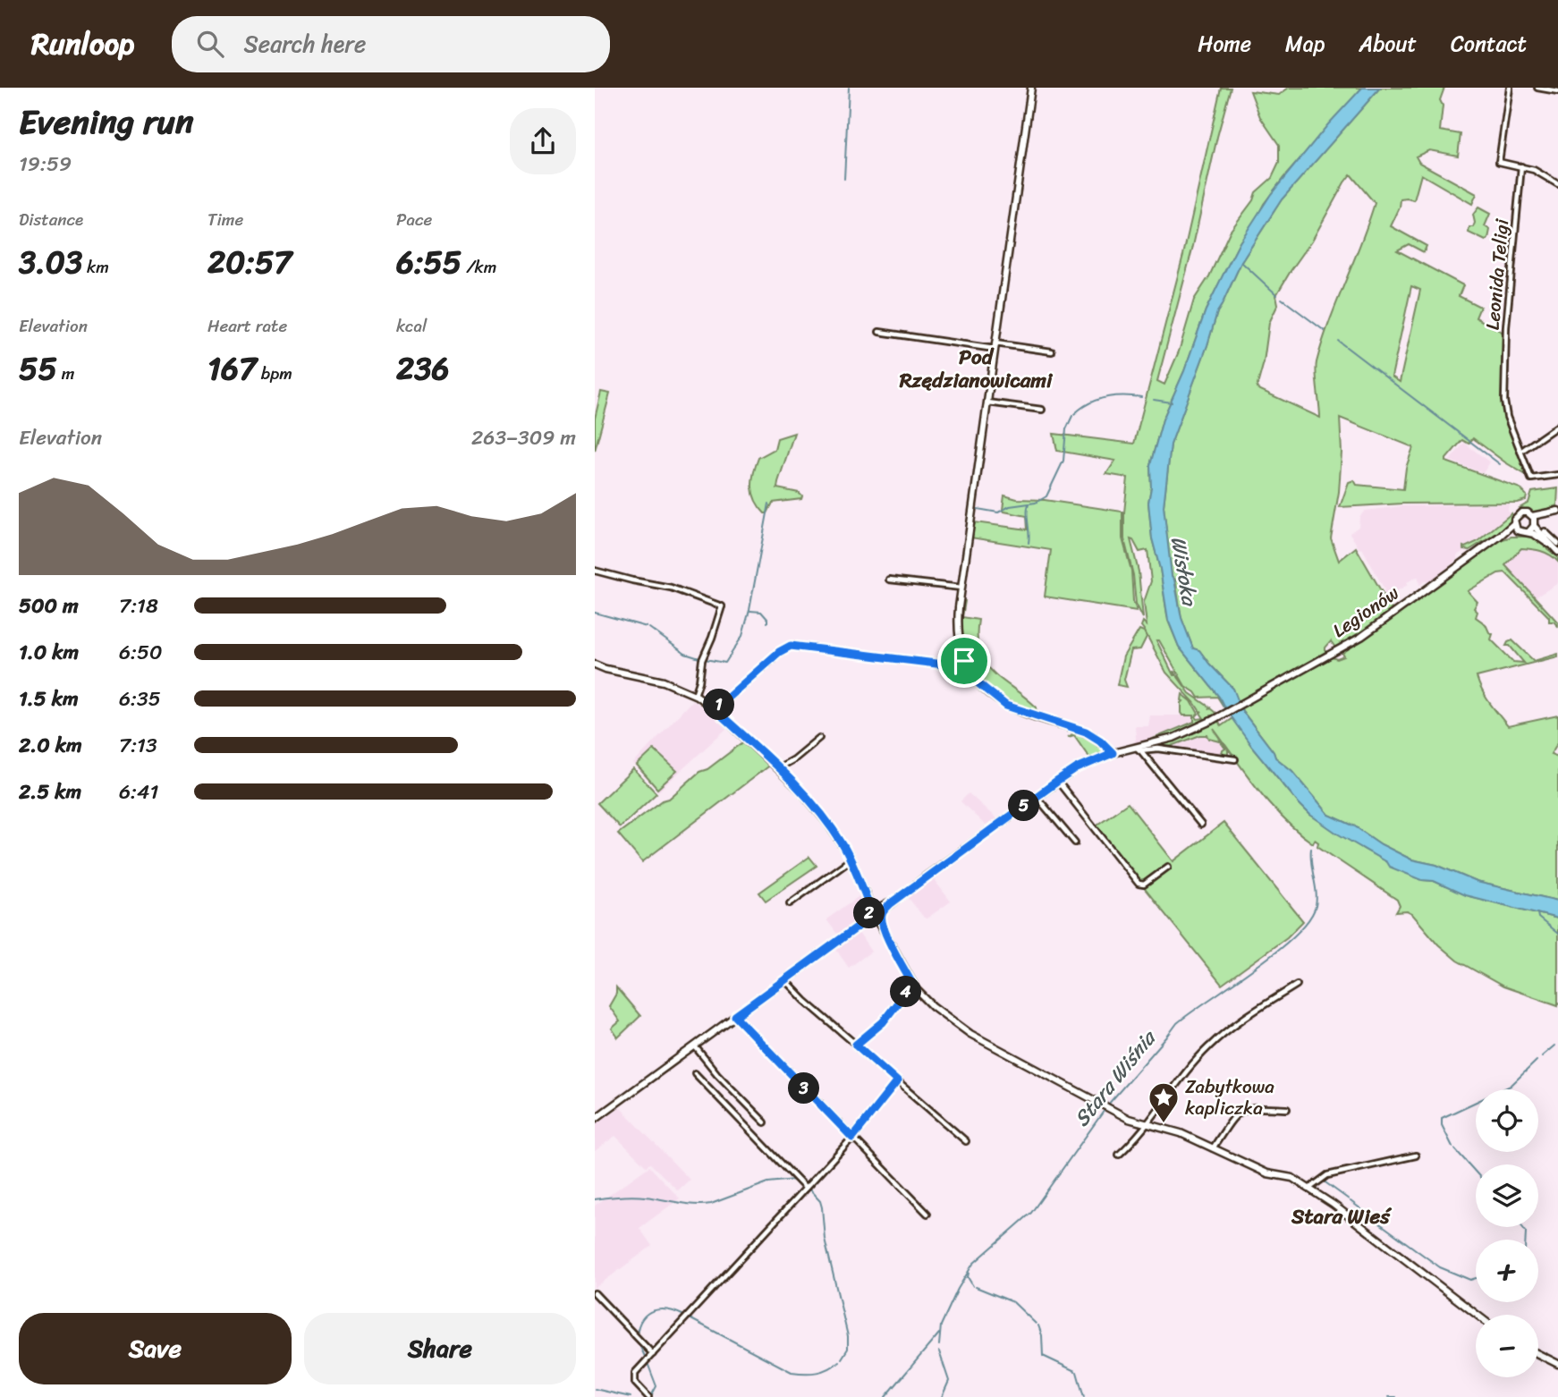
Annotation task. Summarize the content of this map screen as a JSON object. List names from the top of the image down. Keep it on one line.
{"streets":{"street":["Leonida Teligi","Legionów"]},"districts":["Pod Rzędzianowicami","Stara Wieś"],"water":["Wisłoka","Stara Wiśnia"],"places":{"place":["Zabytkowa kapliczka"]},"page":{"header":"Runloop","search":"Search here","nav":["Home","Map","About","Contact"],"heading":["Evening run","19:59"],"stats":[["Distance","3.03 km"],["Time","20:57"],["Pace","6:55 /km"],["Elevation","55 m"],["Heart rate","167 bpm"],["kcal","236"]],"chart":["Elevation","263–309 m"],"list":[{"name":"500 m","note":"7:18"},{"name":"1.0 km","note":"6:50"},{"name":"1.5 km","note":"6:35"},{"name":"2.0 km","note":"7:13"},{"name":"2.5 km","note":"6:41"}],"pins":["1","5","2","4","3"],"map_buttons":["+","−"],"buttons":["Save","Share"]}}
